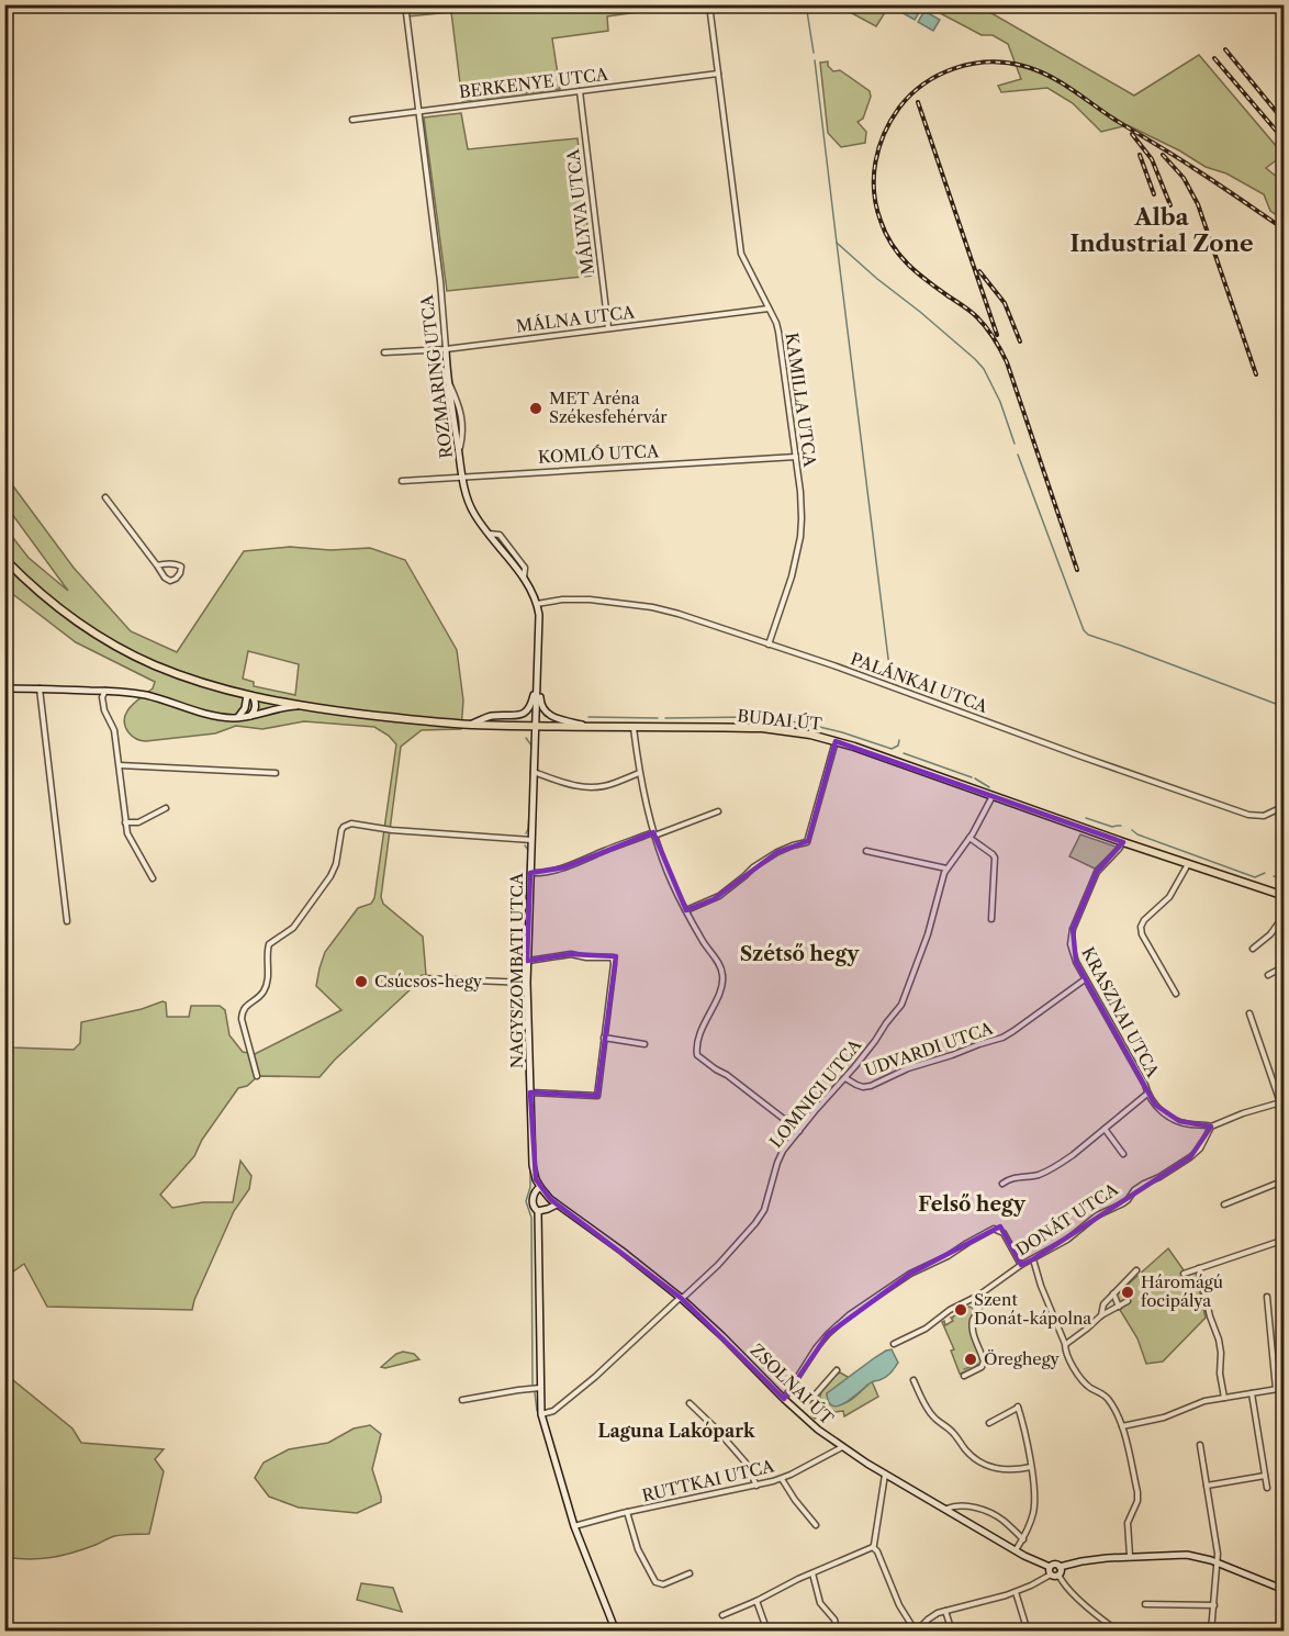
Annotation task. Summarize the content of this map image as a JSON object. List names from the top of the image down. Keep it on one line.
{"streets":{"main road":["BUDAI ÚT"],"street":["BERKENYE UTCA","MÁLYVA UTCA","MÁLNA UTCA","ROZMARING UTCA","KAMILLA UTCA","KOMLÓ UTCA","PALÁNKAI UTCA","NAGYSZOMBATI UTCA","KRASZNAI UTCA","UDVARDI UTCA","LOMNICI UTCA","DONÁT UTCA","ZSOLNAI ÚT","RUTTKAI UTCA"]},"crossings":[["BERKENYE UTCA","MÁLYVA UTCA"],["BERKENYE UTCA","ROZMARING UTCA"],["BERKENYE UTCA","KAMILLA UTCA"],["MÁLYVA UTCA","MÁLNA UTCA"],["MÁLNA UTCA","ROZMARING UTCA"],["MÁLNA UTCA","KAMILLA UTCA"],["ROZMARING UTCA","KOMLÓ UTCA"],["ROZMARING UTCA","PALÁNKAI UTCA"],["ROZMARING UTCA","BUDAI ÚT"],["ROZMARING UTCA","NAGYSZOMBATI UTCA"],["KAMILLA UTCA","KOMLÓ UTCA"],["KAMILLA UTCA","PALÁNKAI UTCA"],["BUDAI ÚT","NAGYSZOMBATI UTCA"],["BUDAI ÚT","KRASZNAI UTCA"],["BUDAI ÚT","LOMNICI UTCA"],["NAGYSZOMBATI UTCA","LOMNICI UTCA"],["NAGYSZOMBATI UTCA","ZSOLNAI ÚT"],["NAGYSZOMBATI UTCA","RUTTKAI UTCA"],["KRASZNAI UTCA","UDVARDI UTCA"],["KRASZNAI UTCA","DONÁT UTCA"],["UDVARDI UTCA","LOMNICI UTCA"],["LOMNICI UTCA","ZSOLNAI ÚT"],["ZSOLNAI ÚT","RUTTKAI UTCA"]],"districts":["Alba Industrial Zone","Szétső hegy","Felső hegy","Laguna Lakópark"],"places":["MET Aréna Székesfehérvár","Csúcsos-hegy","Háromágú focipálya","Szent Donát-kápolna","Öreghegy"]}
